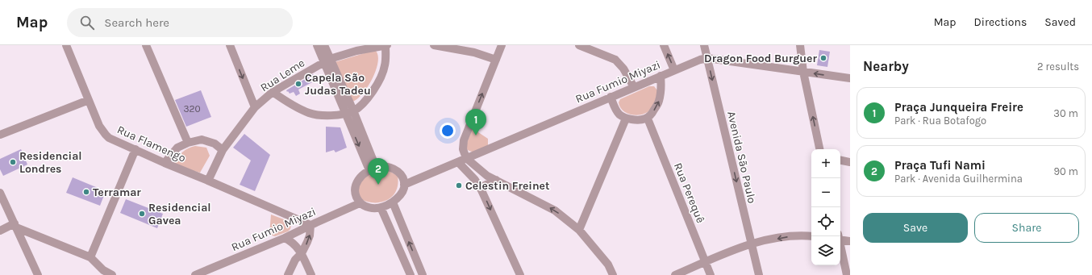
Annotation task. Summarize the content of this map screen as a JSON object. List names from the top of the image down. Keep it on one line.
{"streets":{"street":["Rua Leme","Rua Fumio Miyazi","Rua Flamengo","Avenida São Paulo","Rua Perequê"]},"crossings":[["Rua Leme","Rua Flamengo"],["Rua Fumio Miyazi","Rua Flamengo"],["Rua Fumio Miyazi","Avenida São Paulo"]],"one_way":["Avenida São Paulo"],"places":["Dragon Food Burguer","Capela São Judas Tadeu","Residencial Londres","Celestin Freinet","Terramar","Residencial Gavea"],"house_numbers":["320"],"page":{"header":"Map","search":"Search here","nav":["Map","Directions","Saved"],"heading":["Nearby","2 results"],"list":[{"mark":"1","name":"Praça Junqueira Freire","note":"Park · Rua Botafogo","value":"30 m"},{"mark":"2","name":"Praça Tufi Nami","note":"Park · Avenida Guilhermina","value":"90 m"}],"pins":["1","2"],"map_buttons":["+","−"],"buttons":["Save","Share"]}}
